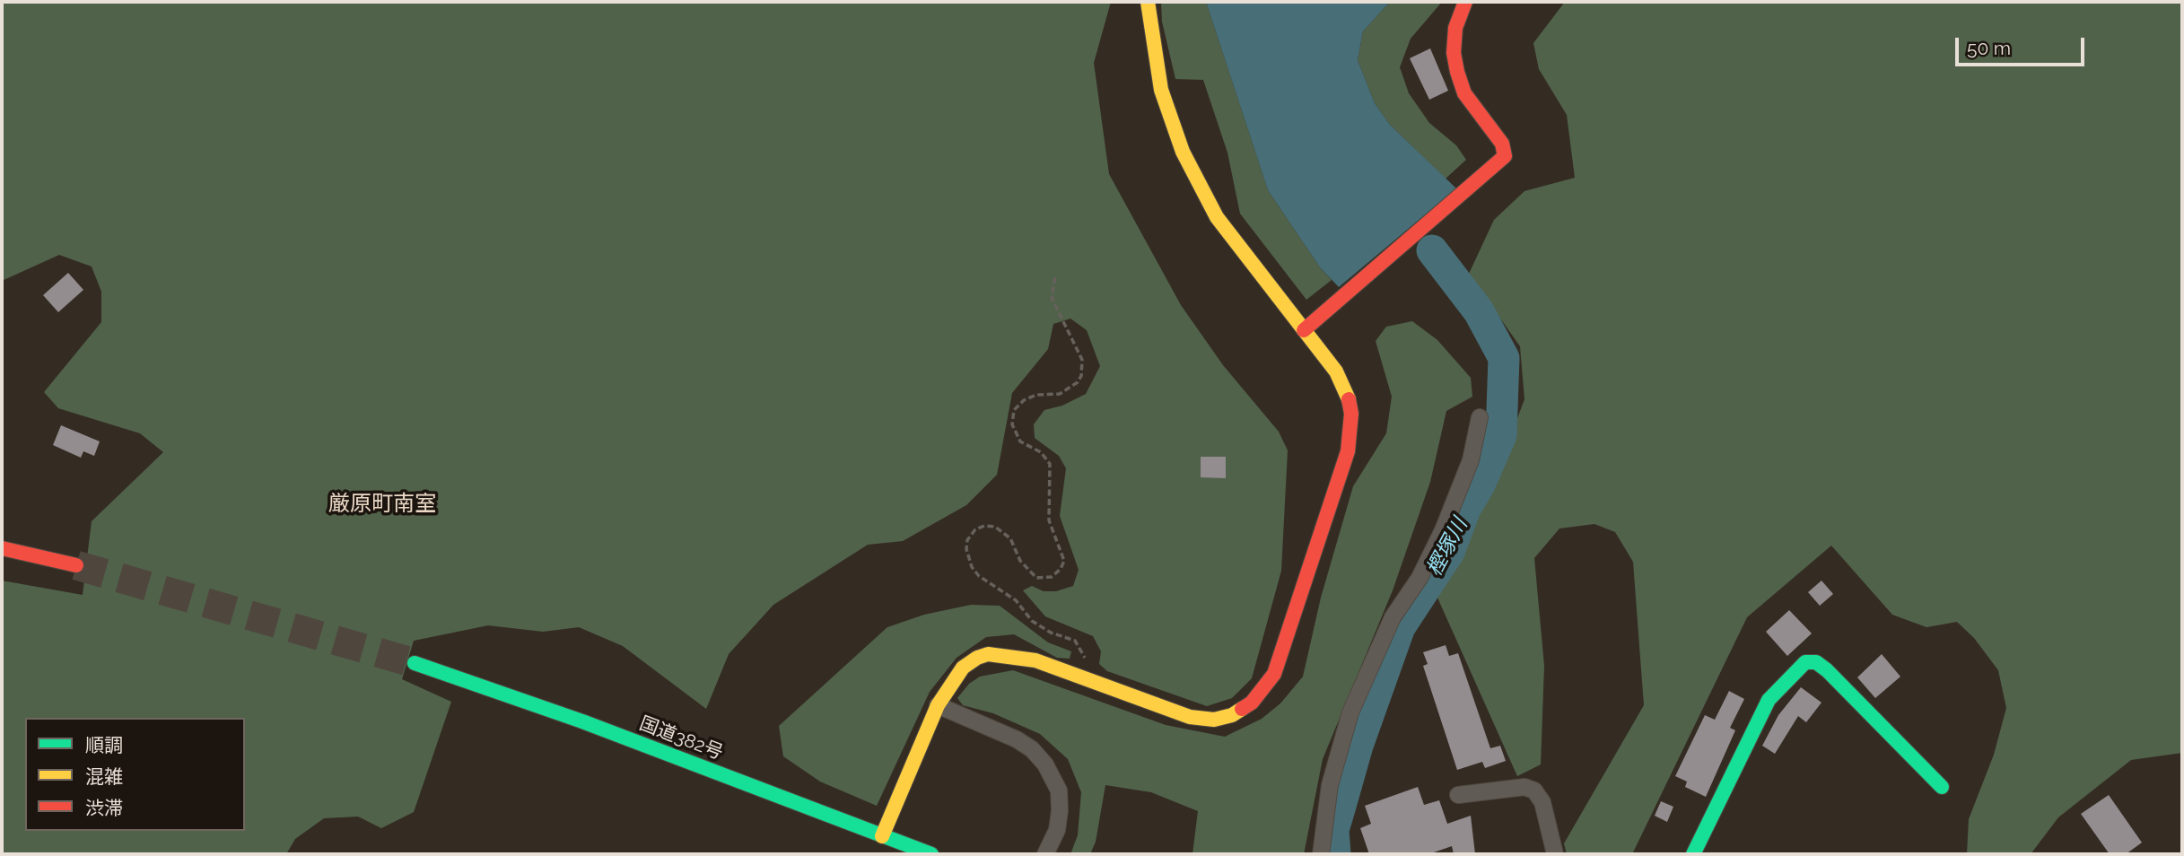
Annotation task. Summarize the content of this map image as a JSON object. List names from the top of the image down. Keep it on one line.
{"streets":{"main road":["国道382号"]},"districts":["厳原町南室"],"water":["樫塚川"],"legend":["順調","混雑","渋滞"],"scale_bar":"50 m"}
